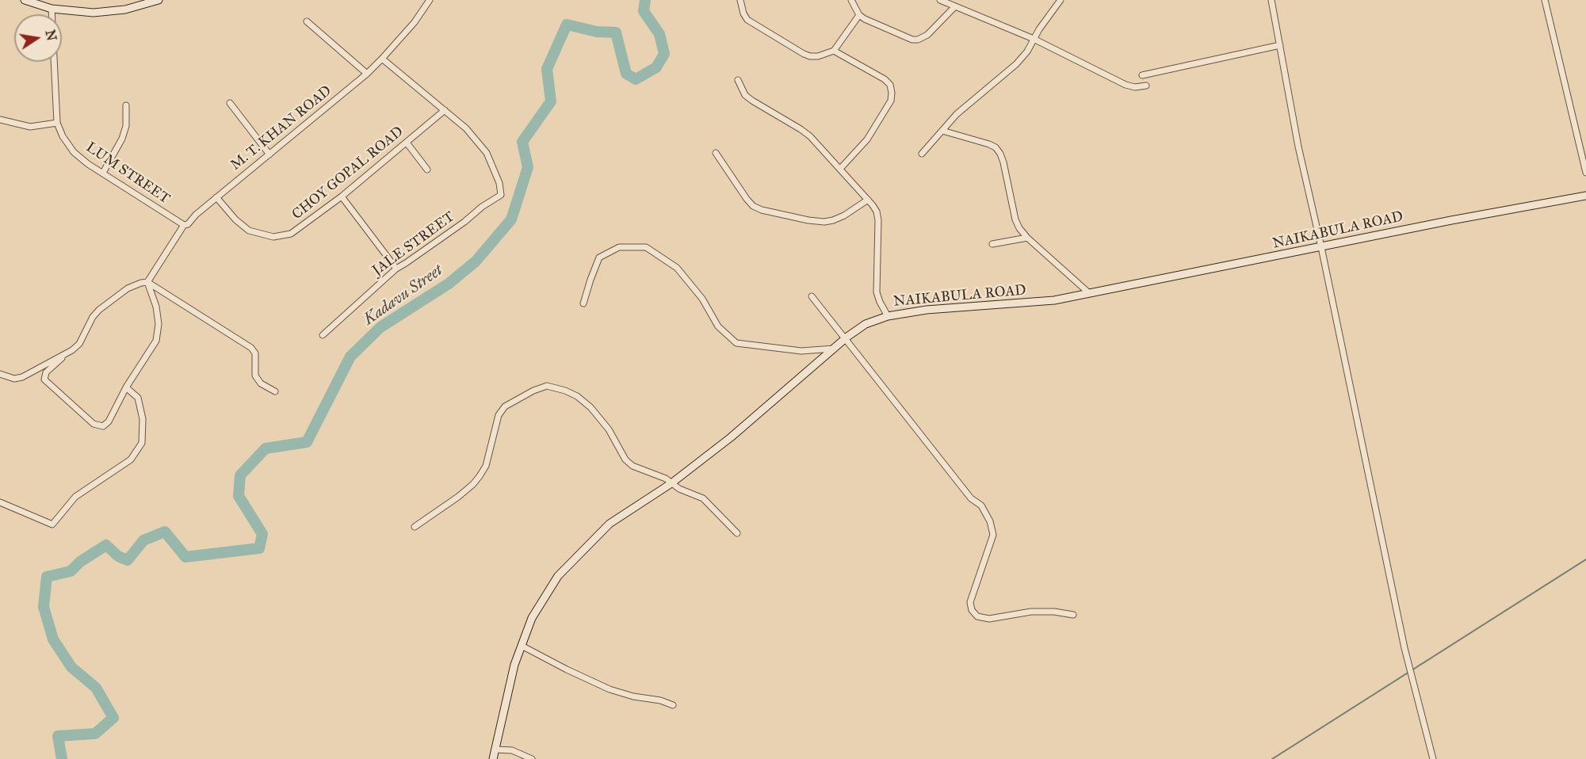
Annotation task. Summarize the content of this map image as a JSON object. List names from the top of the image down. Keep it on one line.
{"streets":{"street":["M. T. KHAN ROAD","LUM STREET","CHOY GOPAL ROAD","NAIKABULA ROAD","JALE STREET"]},"crossings":[["M. T. KHAN ROAD","LUM STREET"],["M. T. KHAN ROAD","CHOY GOPAL ROAD"],["CHOY GOPAL ROAD","JALE STREET"]],"water":["Kadavu Street"],"north":"right"}
